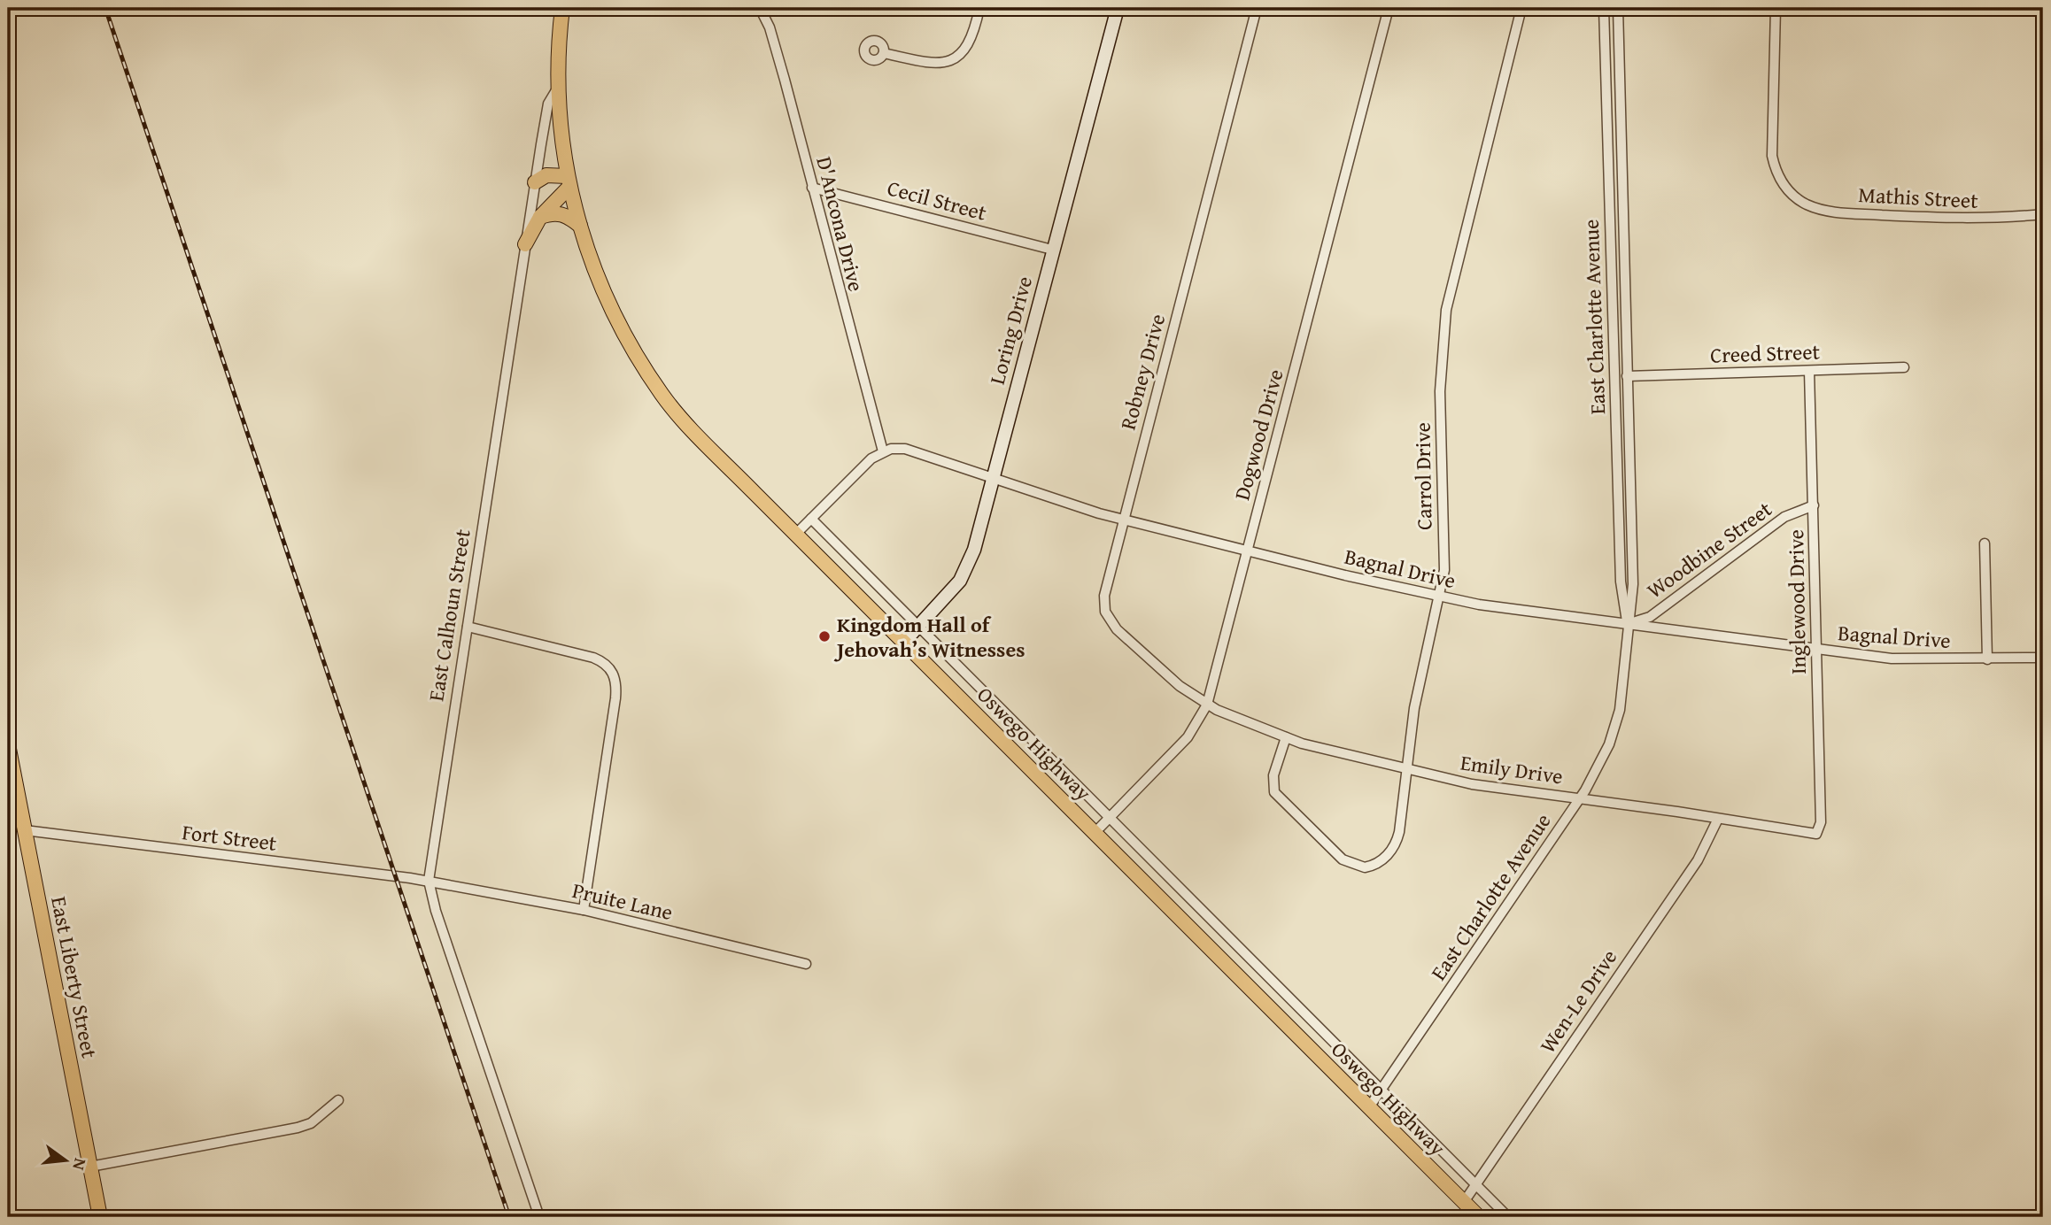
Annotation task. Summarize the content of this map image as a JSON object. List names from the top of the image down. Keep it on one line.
{"streets":{"main road":["East Calhoun Street","Oswego Highway","East Liberty Street"],"street":["Mathis Street","Cecil Street","D'Ancona Drive","East Charlotte Avenue","Loring Drive","Creed Street","Robney Drive","Dogwood Drive","Carrol Drive","Woodbine Street","Bagnal Drive","Inglewood Drive","Emily Drive","Fort Street","Pruite Lane","Wen-Le Drive"]},"crossings":[["Cecil Street","D'Ancona Drive"],["Cecil Street","Loring Drive"],["D'Ancona Drive","Bagnal Drive"],["East Charlotte Avenue","Creed Street"],["East Charlotte Avenue","Woodbine Street"],["East Charlotte Avenue","Bagnal Drive"],["East Charlotte Avenue","Oswego Highway"],["East Charlotte Avenue","Emily Drive"],["Loring Drive","Bagnal Drive"],["Loring Drive","Oswego Highway"],["Creed Street","Inglewood Drive"],["Robney Drive","Dogwood Drive"],["Robney Drive","Bagnal Drive"],["Robney Drive","Emily Drive"],["Dogwood Drive","Bagnal Drive"],["Dogwood Drive","Oswego Highway"],["Dogwood Drive","Emily Drive"],["Carrol Drive","Bagnal Drive"],["Carrol Drive","Emily Drive"],["Woodbine Street","Bagnal Drive"],["Woodbine Street","Inglewood Drive"],["Bagnal Drive","Inglewood Drive"],["Inglewood Drive","Emily Drive"],["East Calhoun Street","Oswego Highway"],["East Calhoun Street","Fort Street"],["East Calhoun Street","Pruite Lane"],["Oswego Highway","Wen-Le Drive"],["Emily Drive","Wen-Le Drive"],["Fort Street","Pruite Lane"],["Fort Street","East Liberty Street"]],"places":["Kingdom Hall of Jehovah’s Witnesses"],"north":"right"}
